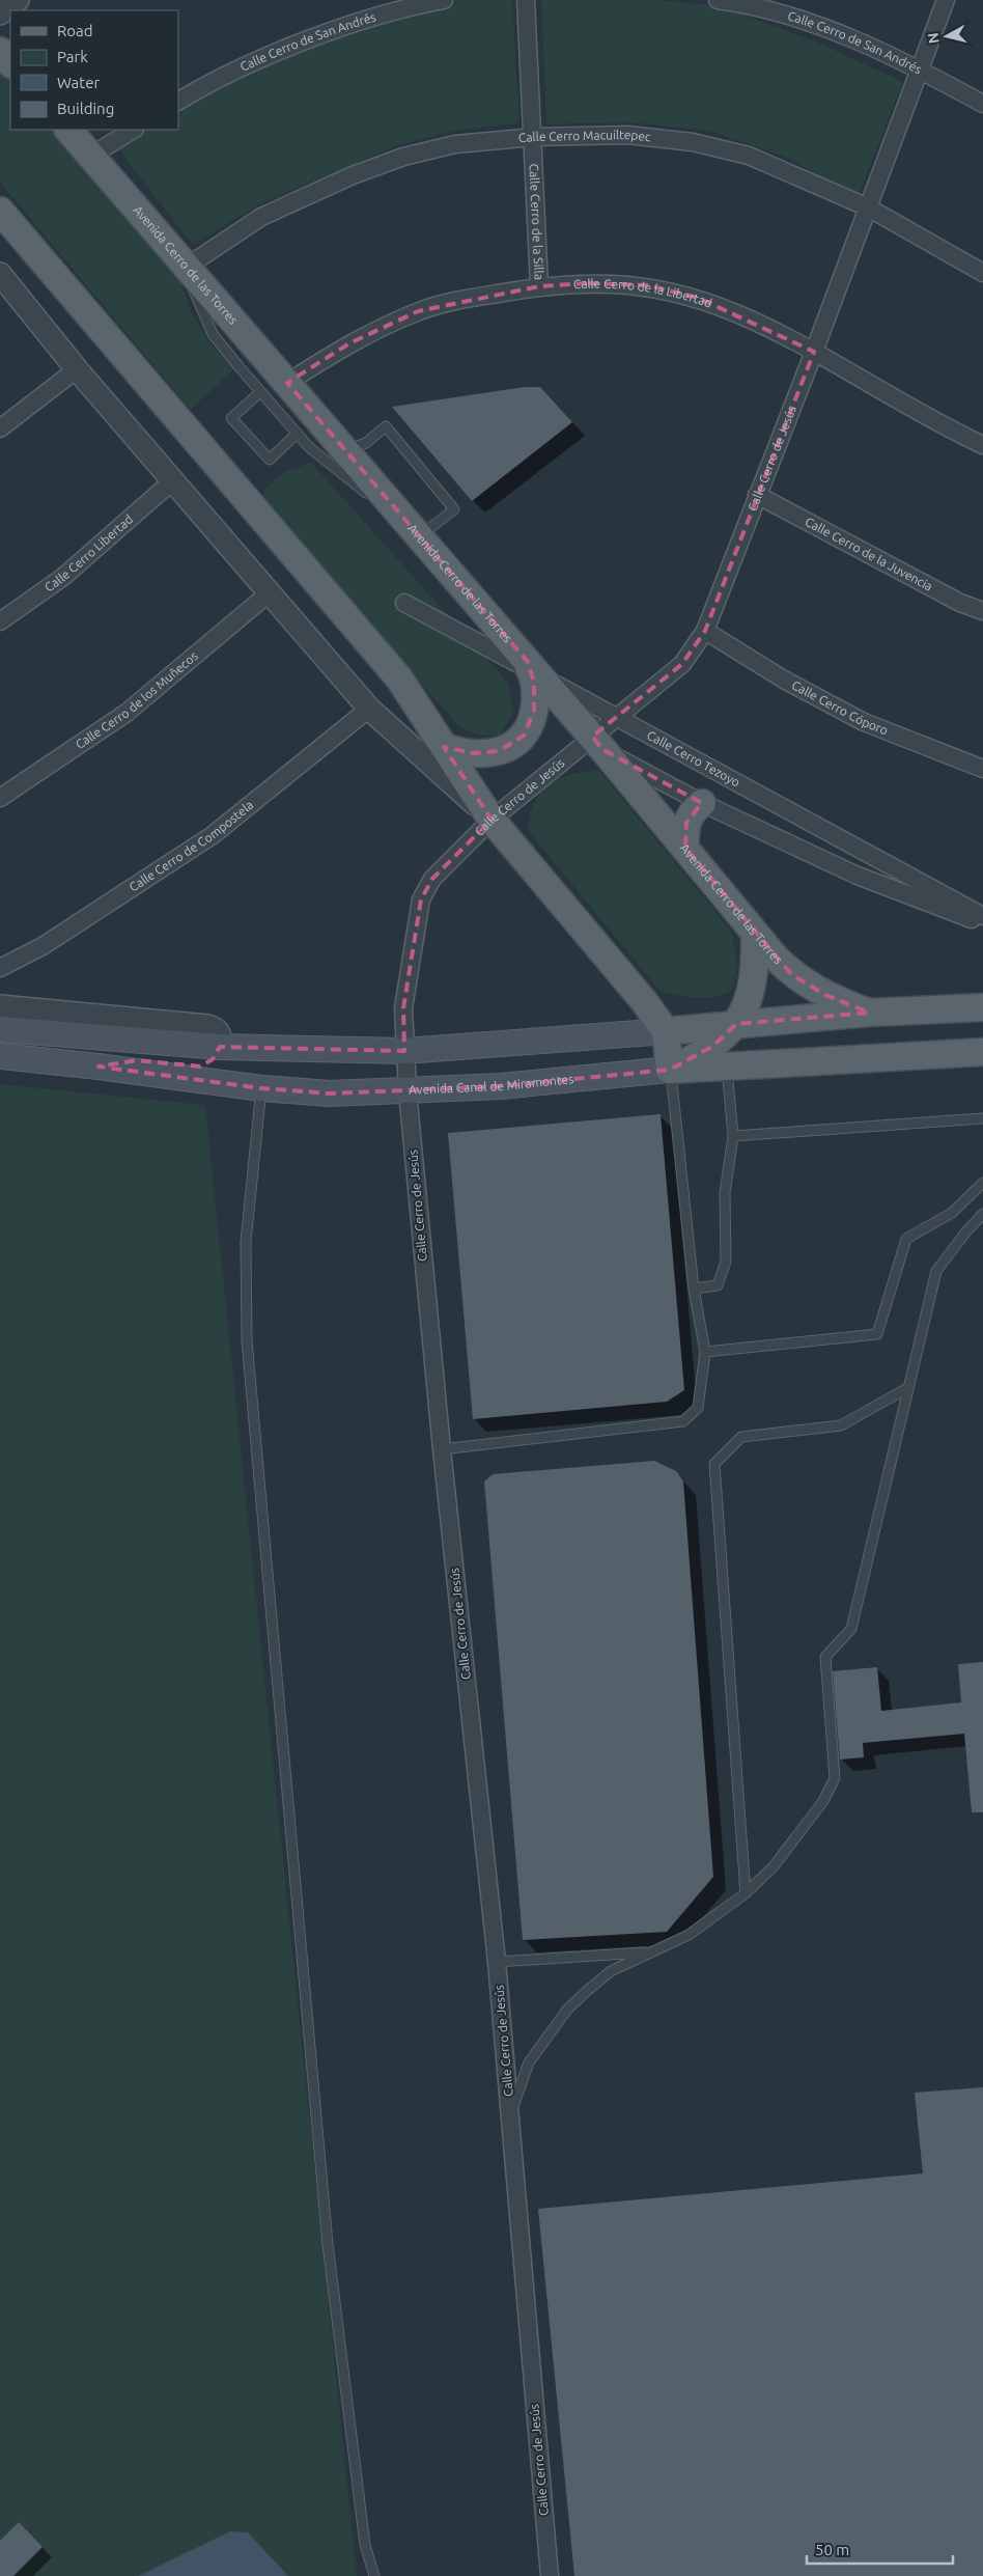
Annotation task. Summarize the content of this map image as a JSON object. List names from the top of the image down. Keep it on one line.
{"streets":{"main road":["Avenida Cerro de las Torres","Avenida Canal de Miramontes"],"street":["Calle Cerro de San Andrés","Calle Cerro Macuiltepec","Calle Cerro de la Silla","Calle Cerro de la Libertad","Calle Cerro de Jesús","Calle Cerro Libertad","Calle Cerro de la Juvencia","Calle Cerro de los Muñecos","Calle Cerro Cóporo","Calle Cerro Tezoyo","Calle Cerro de Compostela"]},"crossings":[["Calle Cerro de San Andrés","Calle Cerro de Jesús"],["Calle Cerro Macuiltepec","Calle Cerro de la Silla"],["Calle Cerro Macuiltepec","Avenida Cerro de las Torres"],["Calle Cerro Macuiltepec","Calle Cerro de Jesús"],["Calle Cerro de la Silla","Calle Cerro de la Libertad"],["Avenida Cerro de las Torres","Calle Cerro de la Libertad"],["Avenida Cerro de las Torres","Calle Cerro de Jesús"],["Calle Cerro de la Libertad","Calle Cerro de Jesús"],["Calle Cerro de Jesús","Calle Cerro de la Juvencia"],["Calle Cerro de Jesús","Calle Cerro Cóporo"],["Calle Cerro de Jesús","Avenida Canal de Miramontes"]],"legend":["Road","Park","Water","Building"],"scale_bar":"50 m","north":"left"}
